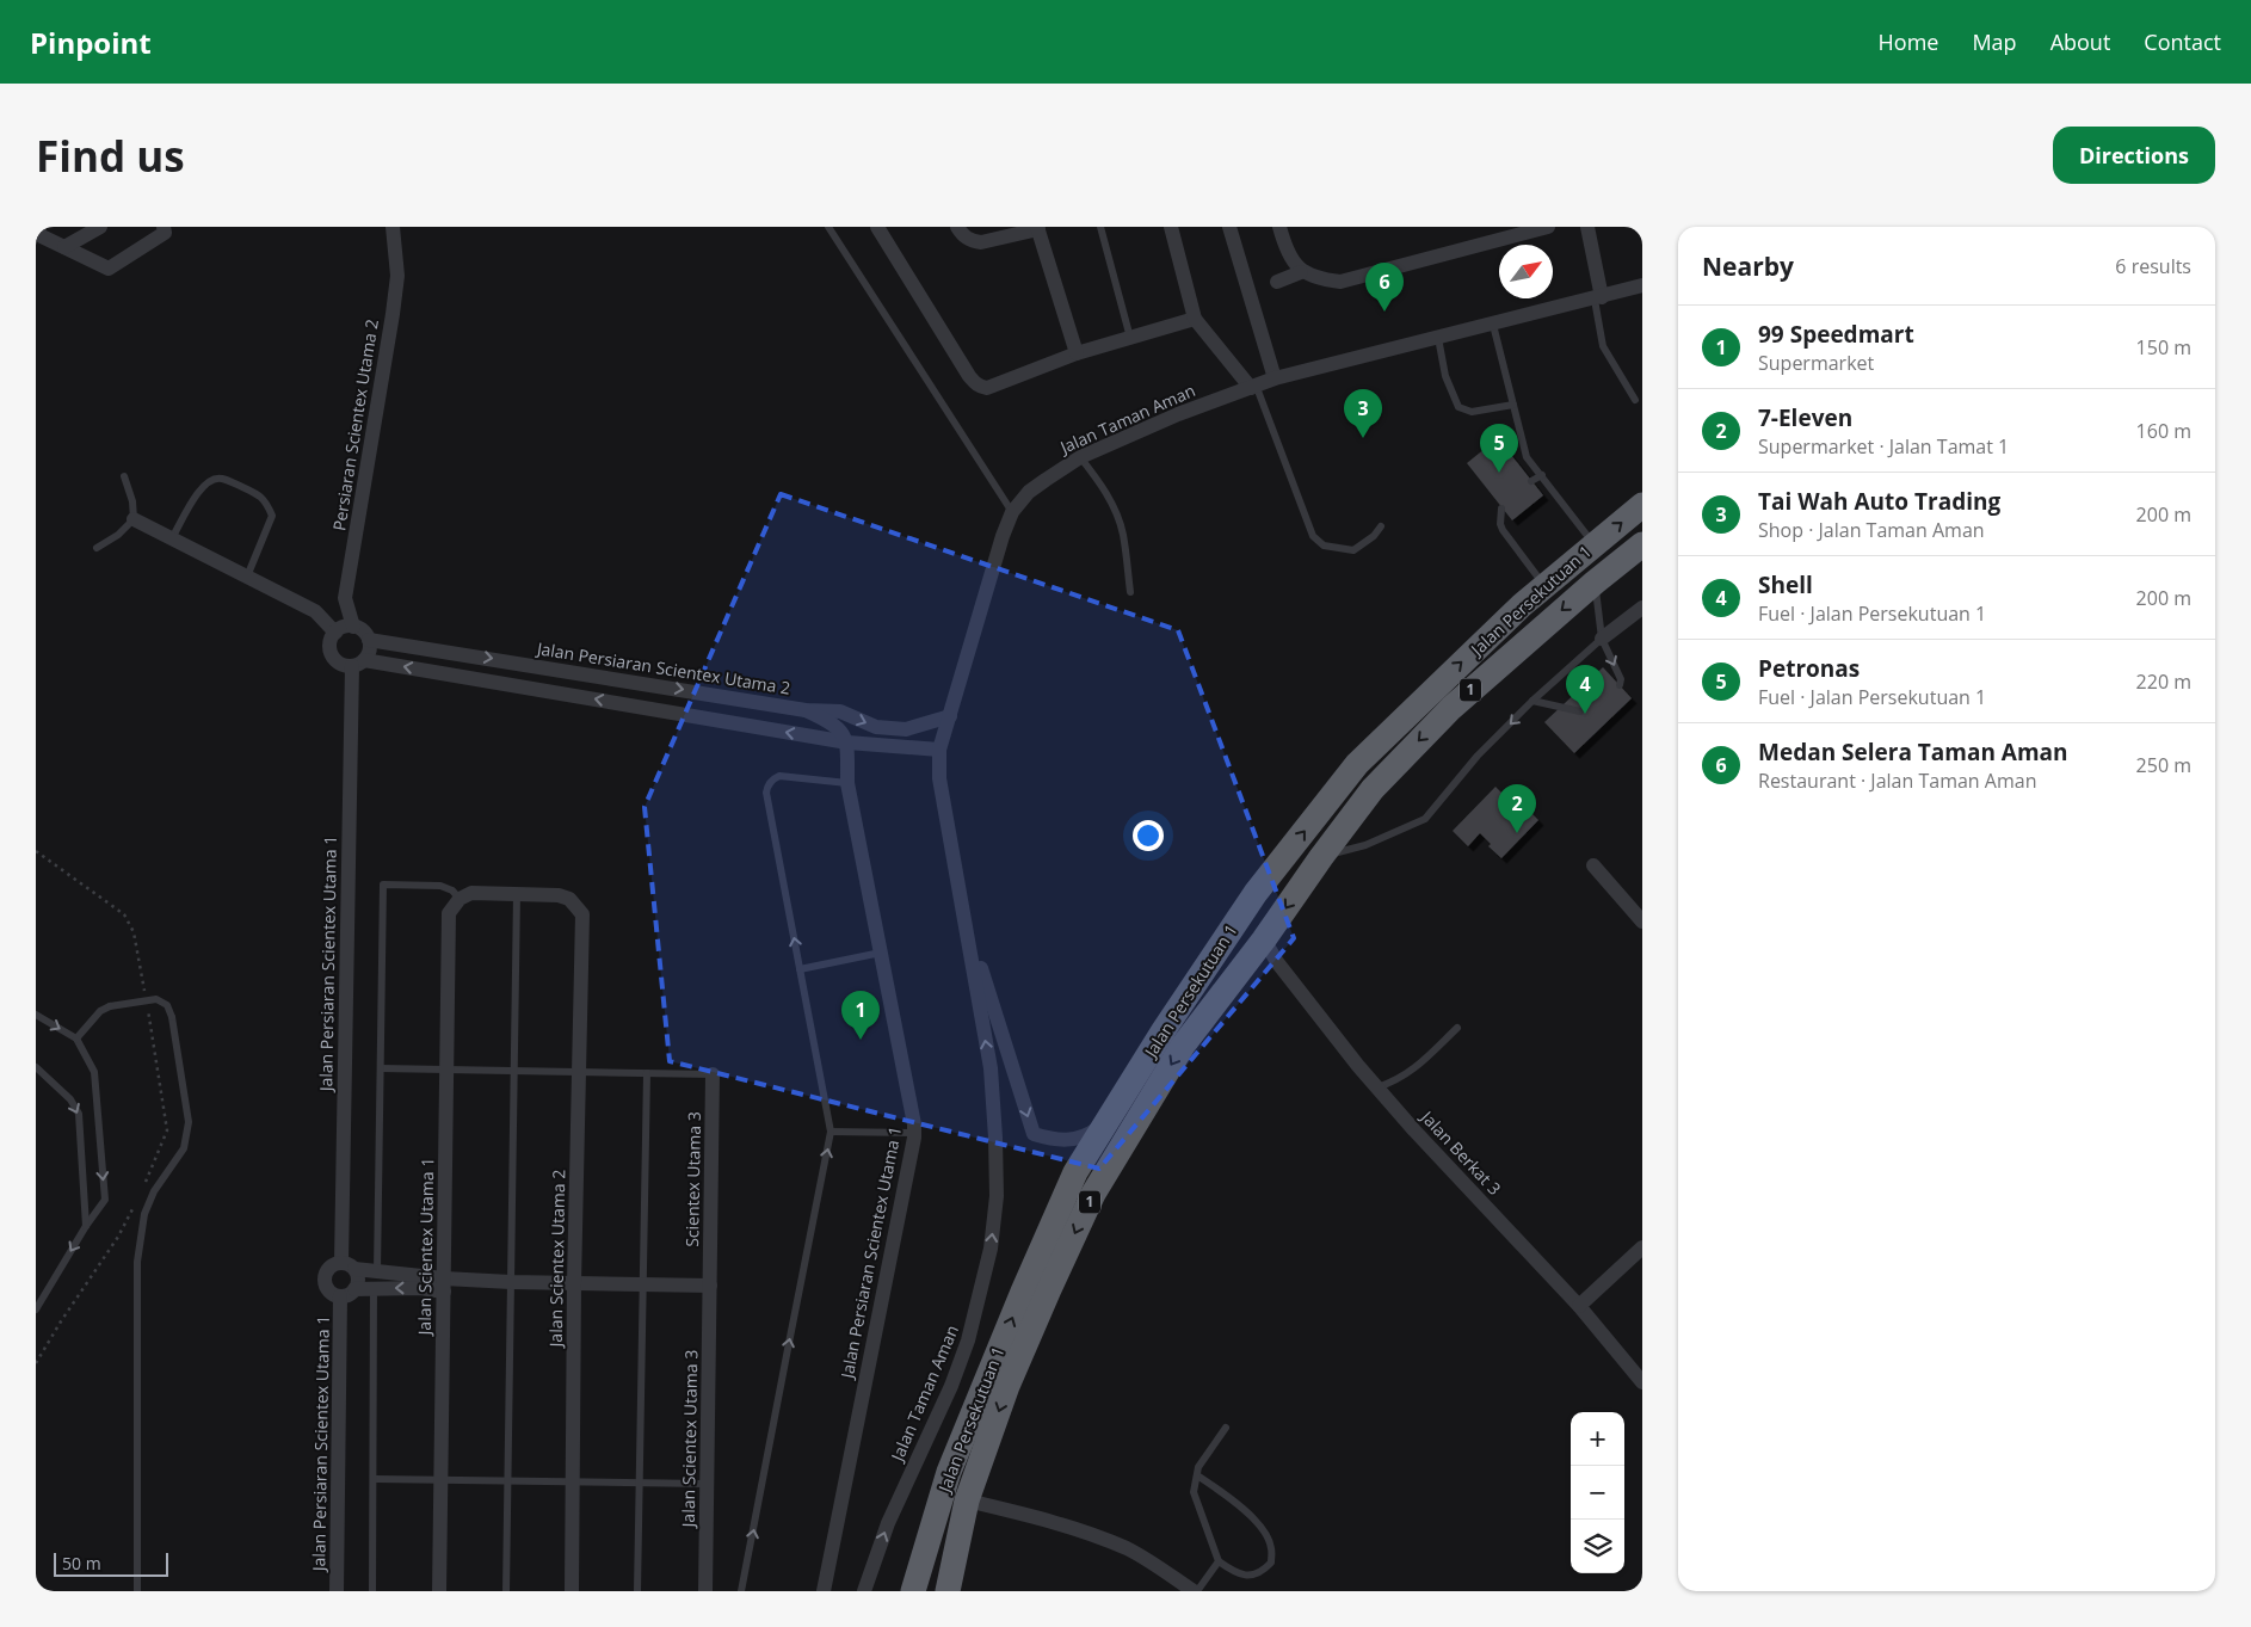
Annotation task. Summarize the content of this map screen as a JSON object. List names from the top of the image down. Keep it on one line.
{"streets":{"highway":["Jalan Persekutuan 1","1"],"street":["Jalan Taman Aman","Persiaran Scientex Utama 2","Jalan Persiaran Scientex Utama 2","Jalan Persiaran Scientex Utama 1","Jalan Berkat 3","Scientex Utama 3","Jalan Scientex Utama 1","Jalan Scientex Utama 2","Jalan Scientex Utama 3"]},"crossings":[["Jalan Taman Aman","Jalan Persekutuan 1"],["Jalan Taman Aman","Jalan Persiaran Scientex Utama 2"],["Persiaran Scientex Utama 2","Jalan Persiaran Scientex Utama 2"],["Persiaran Scientex Utama 2","Jalan Persiaran Scientex Utama 1"],["Jalan Persekutuan 1","Jalan Berkat 3"],["Jalan Persiaran Scientex Utama 2","Jalan Persiaran Scientex Utama 1"],["Scientex Utama 3","Jalan Scientex Utama 3"]],"scale_bar":"50 m","north":"top right","page":{"header":"Pinpoint","nav":["Home","Map","About","Contact"],"buttons":"Directions","title":"Find us","heading":["Nearby","6 results"],"pins":["6","3","5","4","2","1"],"list":[{"mark":"1","name":"99 Speedmart","note":"Supermarket","value":"150 m"},{"mark":"2","name":"7-Eleven","note":"Supermarket · Jalan Tamat 1","value":"160 m"},{"mark":"3","name":"Tai Wah Auto Trading","note":"Shop · Jalan Taman Aman","value":"200 m"},{"mark":"4","name":"Shell","note":"Fuel · Jalan Persekutuan 1","value":"200 m"},{"mark":"5","name":"Petronas","note":"Fuel · Jalan Persekutuan 1","value":"220 m"},{"mark":"6","name":"Medan Selera Taman Aman","note":"Restaurant · Jalan Taman Aman","value":"250 m"}],"map_buttons":["+","−"],"scale":"50 m"}}
